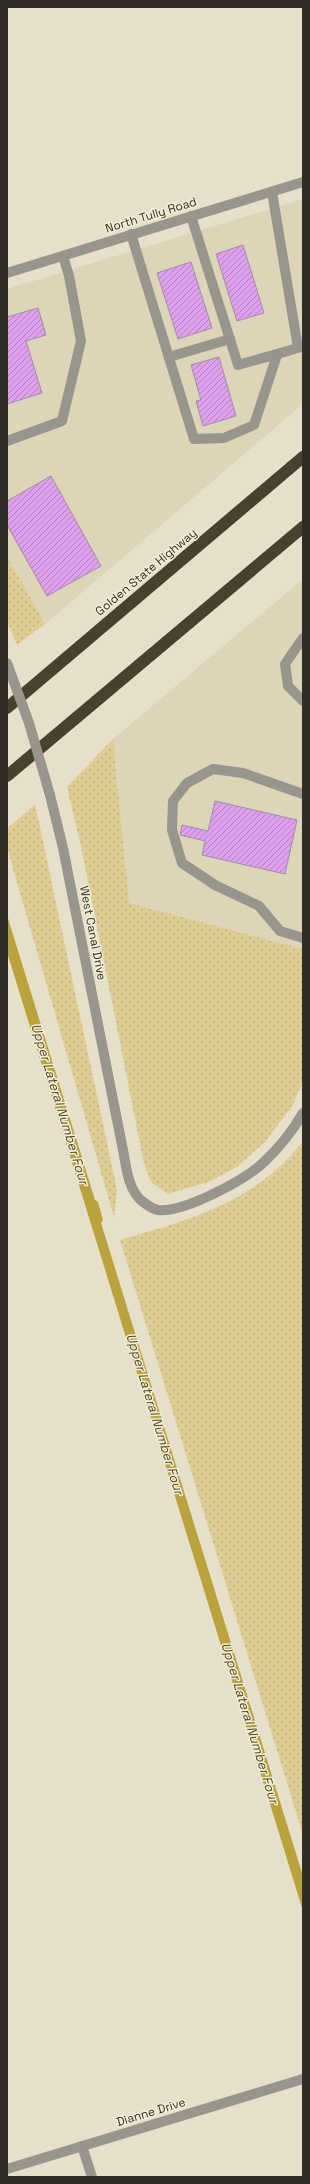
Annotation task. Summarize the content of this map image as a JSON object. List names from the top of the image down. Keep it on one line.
{"streets":{"highway":["Golden State Highway"],"street":["North Tully Road","West Canal Drive","Dianne Drive"]},"water":["Upper Lateral Number Four"]}
